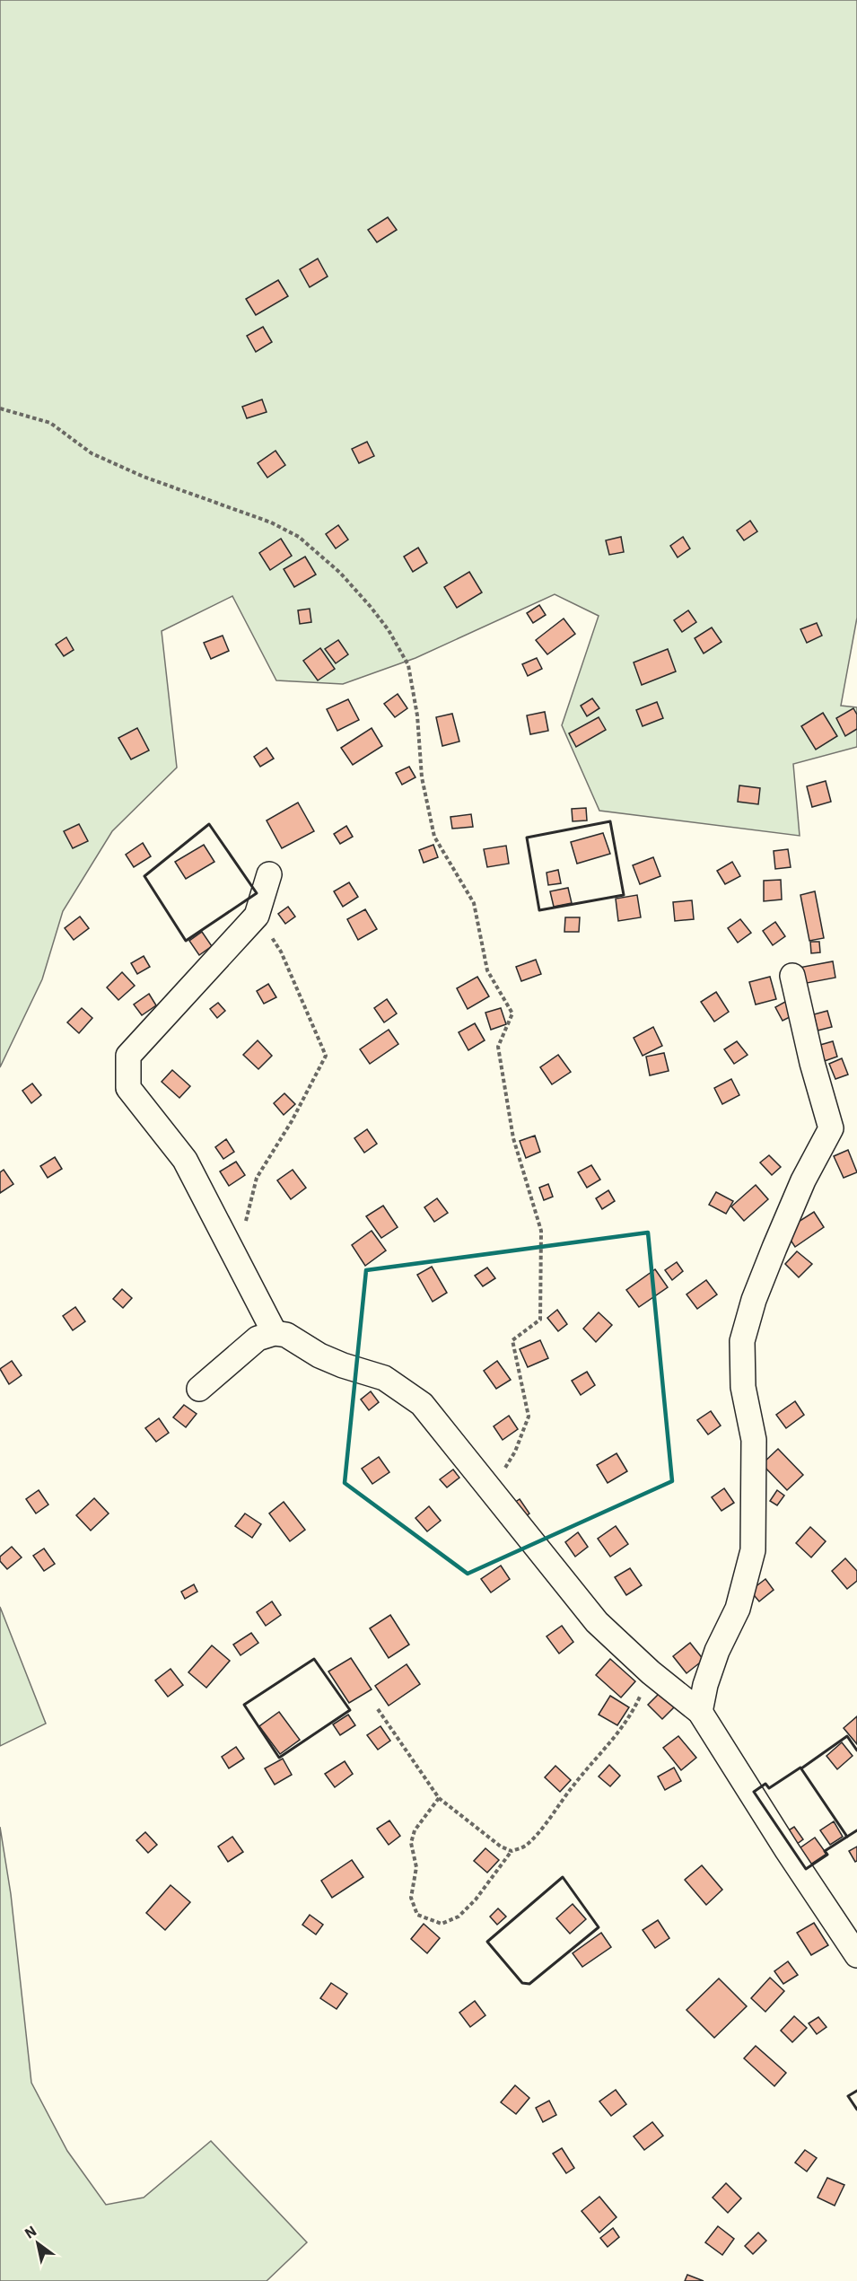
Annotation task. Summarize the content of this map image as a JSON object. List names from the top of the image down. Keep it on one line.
{"north":"top left"}
